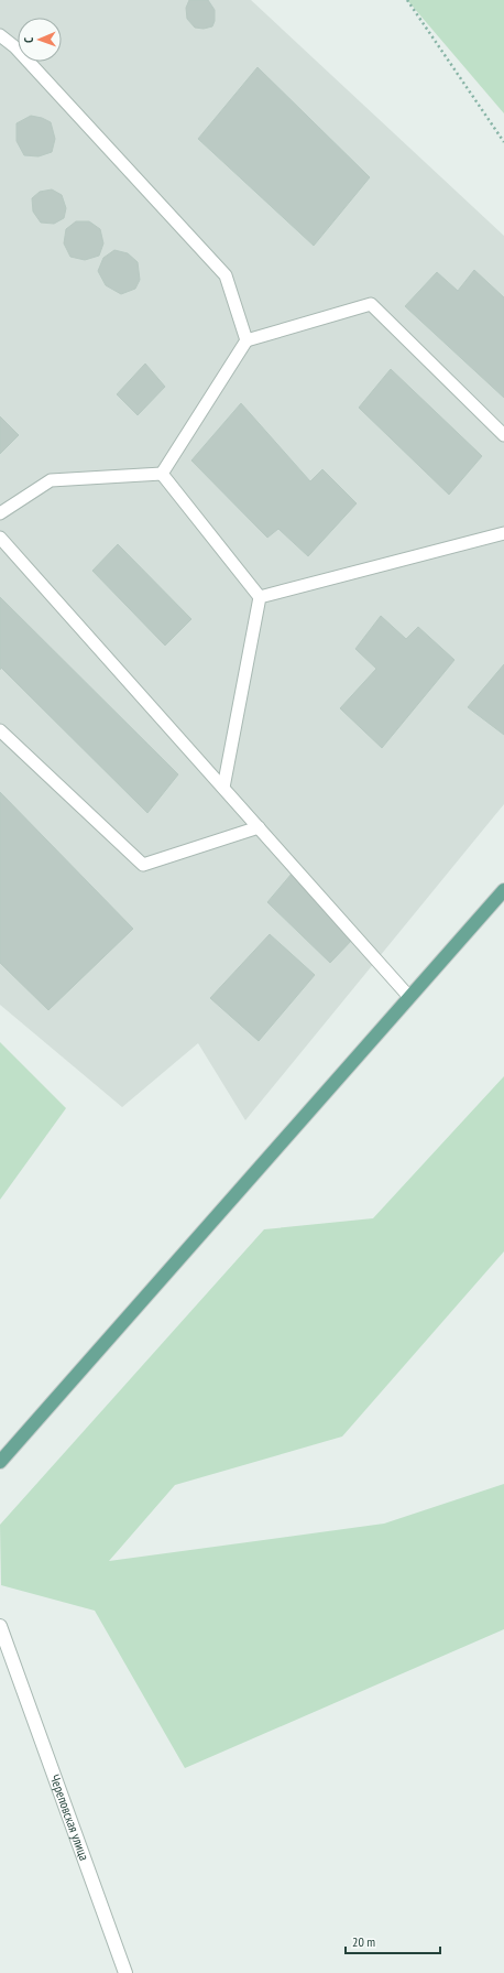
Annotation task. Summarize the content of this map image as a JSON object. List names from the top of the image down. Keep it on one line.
{"streets":{"street":["Череповская улица"]},"scale_bar":"20 m","north":"left"}
